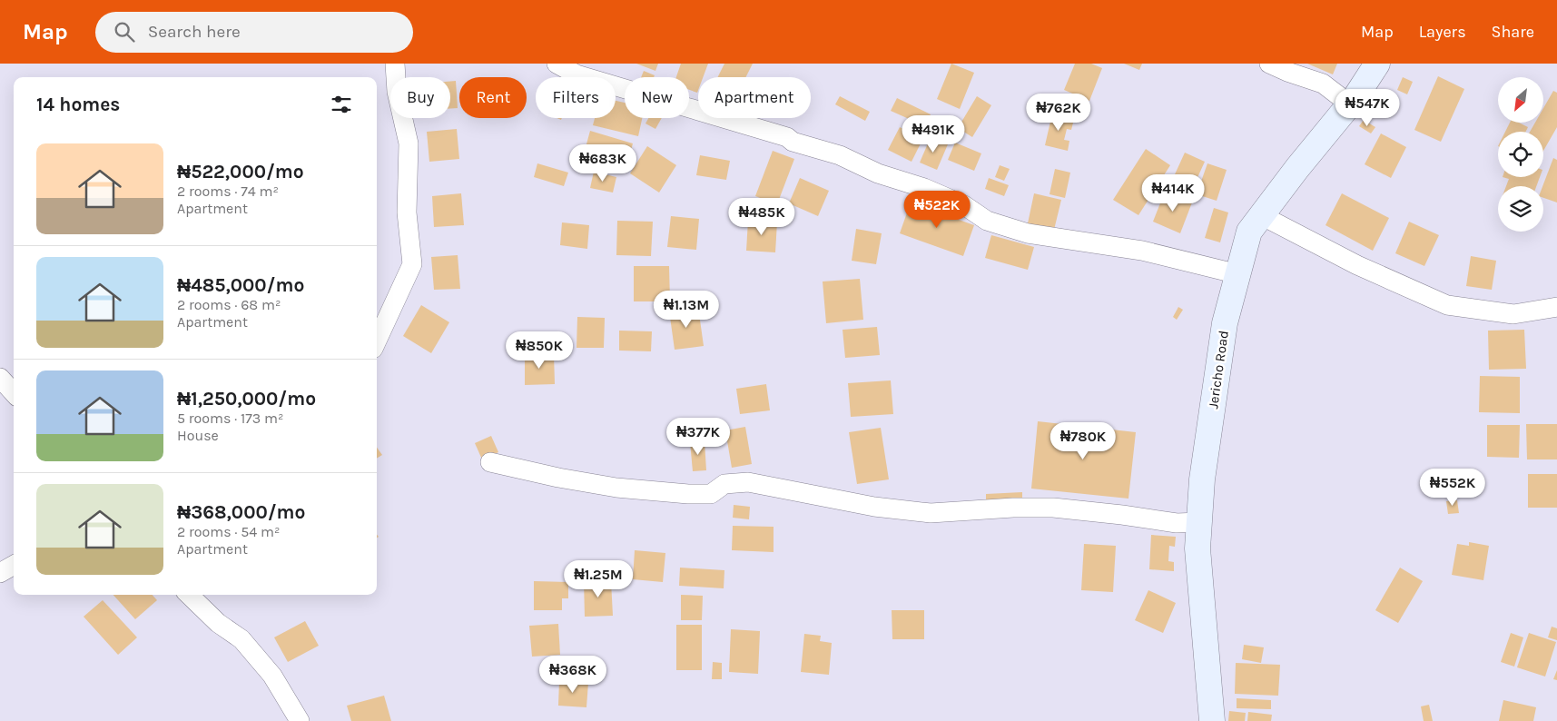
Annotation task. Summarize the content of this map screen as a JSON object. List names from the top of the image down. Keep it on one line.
{"streets":{"street":["Jericho Road"]},"north":"bottom left","page":{"header":"Map","search":"Search here","nav":["Map","Layers","Share"],"chip":["Buy","Rent","Filters","New","Apartment"],"heading":"14 homes","price":["₦547K","₦762K","₦491K","₦683K","₦414K","₦522K","₦485K","₦1.13M","₦850K","₦377K","₦780K","₦552K","₦1.25M","₦368K"],"list":[{"name":"₦522,000/mo","note":"2 rooms · 74 m² · Apartment"},{"name":"₦485,000/mo","note":"2 rooms · 68 m² · Apartment"},{"name":"₦1,250,000/mo","note":"5 rooms · 173 m² · House"},{"name":"₦368,000/mo","note":"2 rooms · 54 m² · Apartment"}]}}
